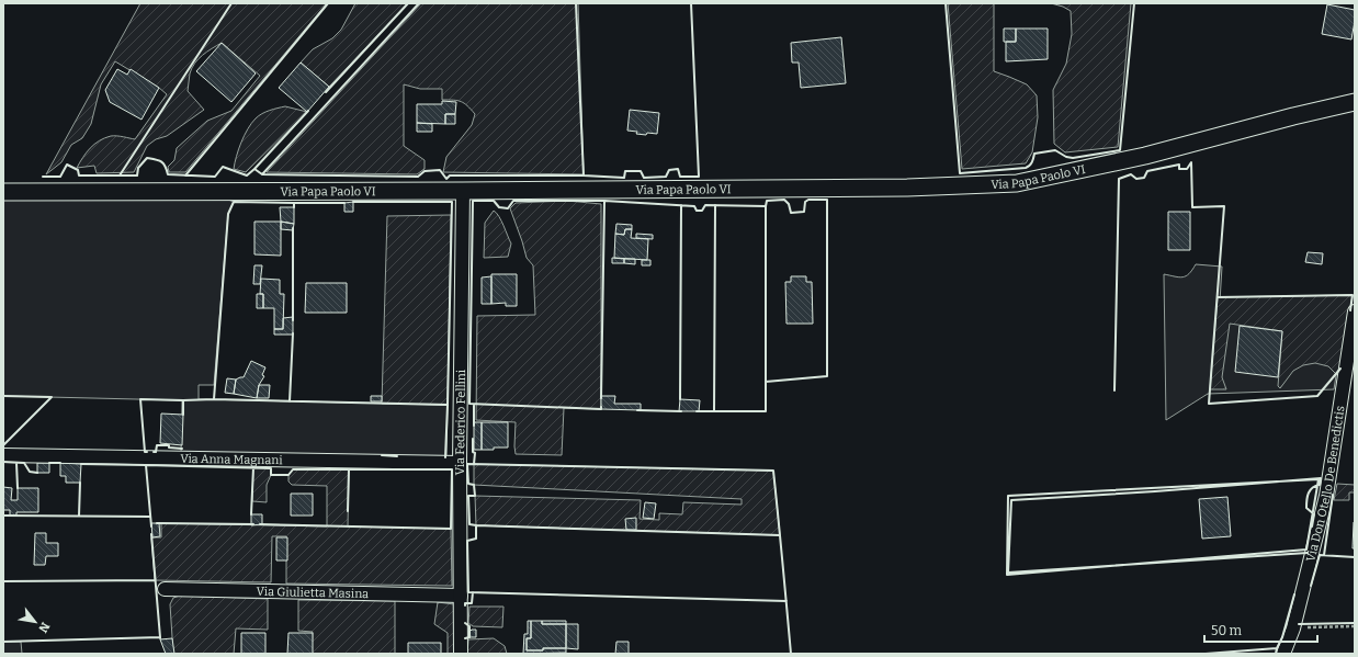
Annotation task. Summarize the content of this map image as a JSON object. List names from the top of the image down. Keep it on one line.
{"streets":{"street":["Via Papa Paolo VI","Via Federico Fellini","Via Anna Magnani","Via Don Otello De Benedictis","Via Giulietta Masina"]},"crossings":[["Via Papa Paolo VI","Via Federico Fellini"],["Via Federico Fellini","Via Anna Magnani"],["Via Federico Fellini","Via Giulietta Masina"]],"scale_bar":"50 m","north":"bottom right"}
